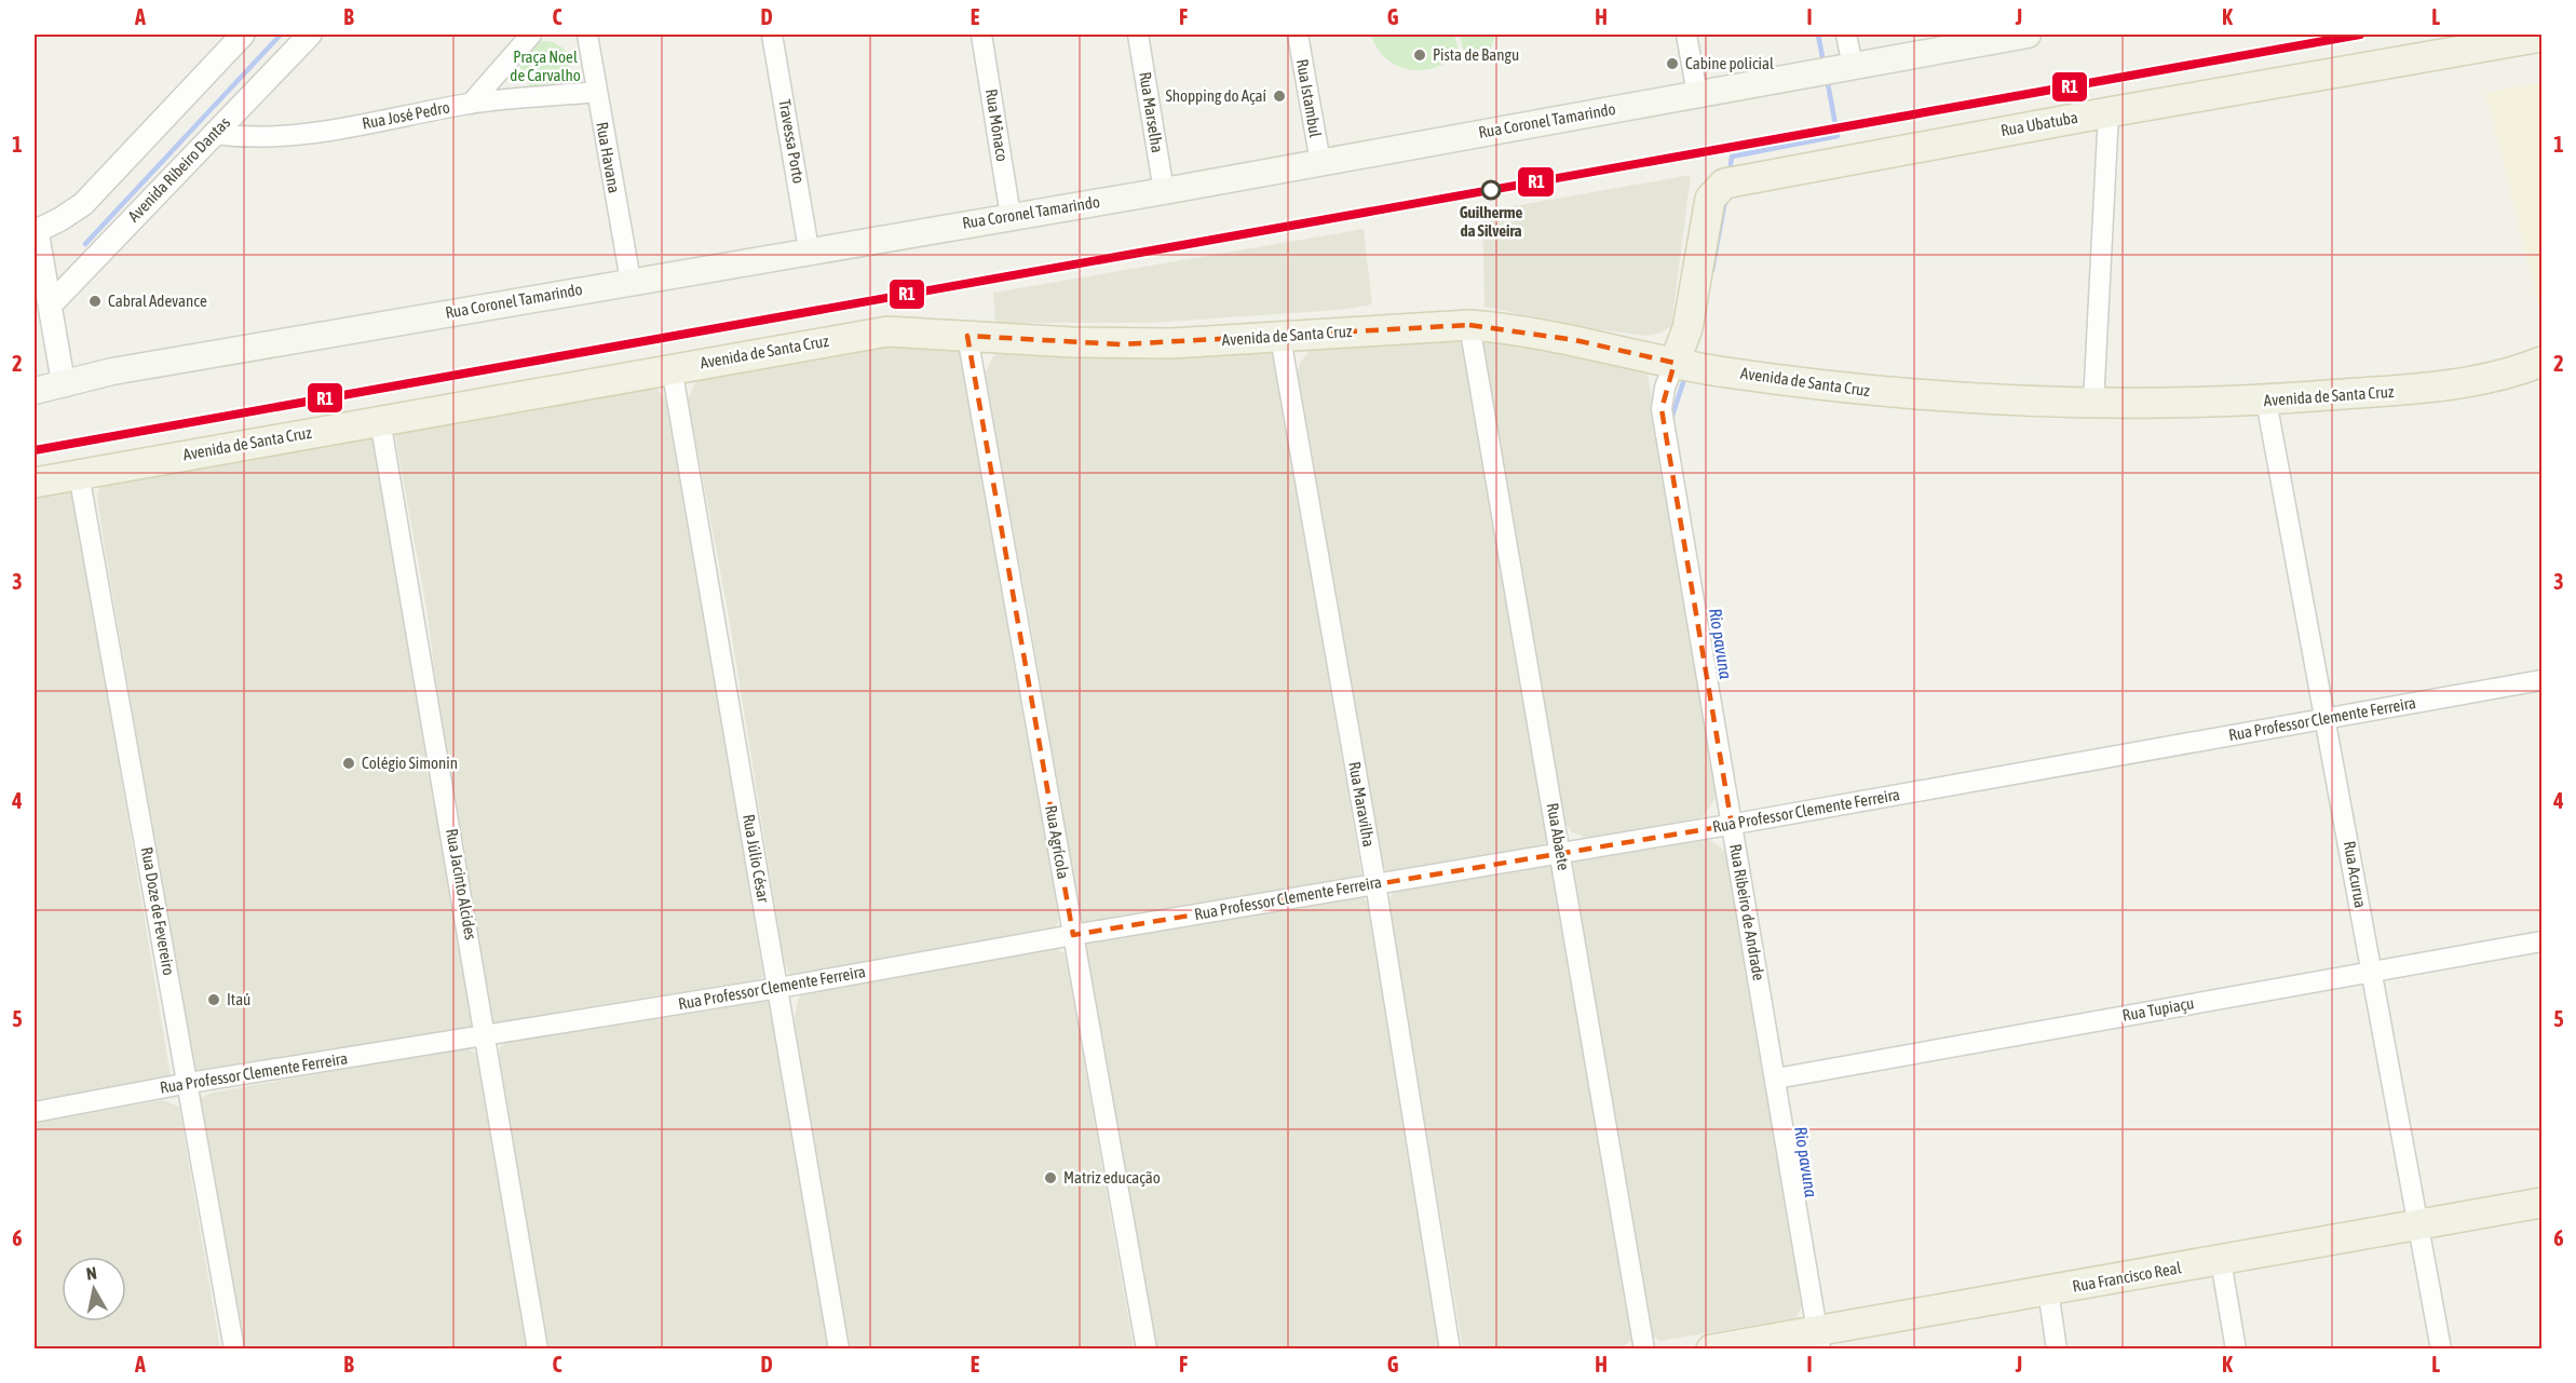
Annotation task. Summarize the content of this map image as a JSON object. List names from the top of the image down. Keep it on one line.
{"streets":{"main road":["Rua Coronel Tamarindo","Rua Ubatuba","Avenida de Santa Cruz","Rua Francisco Real"],"street":["Rua Istambul","Rua Marselha","Rua José Pedro","Rua Mônaco","Travessa Porto","Rua Havana","Avenida Ribeiro Dantas","Rua Professor Clemente Ferreira","Rua Maravilha","Rua Abaete","Rua Agrícola","Rua Júlio César","Rua Acurua","Rua Jacinto Alcides","Rua Doze de Fevereiro","Rua Ribeiro de Andrade","Rua Tupiaçu"]},"crossings":[["Rua Istambul","Rua Coronel Tamarindo"],["Rua Marselha","Rua Coronel Tamarindo"],["Rua José Pedro","Rua Havana"],["Rua José Pedro","Avenida Ribeiro Dantas"],["Rua Coronel Tamarindo","Rua Mônaco"],["Rua Coronel Tamarindo","Travessa Porto"],["Rua Coronel Tamarindo","Rua Havana"],["Rua Ubatuba","Avenida de Santa Cruz"],["Rua Ubatuba","Rua Ribeiro de Andrade"],["Avenida de Santa Cruz","Rua Maravilha"],["Avenida de Santa Cruz","Rua Abaete"],["Avenida de Santa Cruz","Rua Agrícola"],["Avenida de Santa Cruz","Rua Júlio César"],["Avenida de Santa Cruz","Rua Acurua"],["Avenida de Santa Cruz","Rua Jacinto Alcides"],["Avenida de Santa Cruz","Rua Doze de Fevereiro"],["Avenida de Santa Cruz","Rua Ribeiro de Andrade"],["Rua Professor Clemente Ferreira","Rua Maravilha"],["Rua Professor Clemente Ferreira","Rua Abaete"],["Rua Professor Clemente Ferreira","Rua Agrícola"],["Rua Professor Clemente Ferreira","Rua Júlio César"],["Rua Professor Clemente Ferreira","Rua Acurua"],["Rua Professor Clemente Ferreira","Rua Jacinto Alcides"],["Rua Professor Clemente Ferreira","Rua Doze de Fevereiro"],["Rua Professor Clemente Ferreira","Rua Ribeiro de Andrade"],["Rua Acurua","Rua Tupiaçu"],["Rua Acurua","Rua Francisco Real"],["Rua Ribeiro de Andrade","Rua Tupiaçu"],["Rua Ribeiro de Andrade","Rua Francisco Real"]],"water":["Rio pavuna"],"parks":["Praça Noel de Carvalho"],"places":["Pista de Bangu","Cabine policial","Shopping do Açaí","Guilherme da Silveira","Cabral Adevance","Colégio Simonin","Itaú","Matriz educação"],"lines":["transit line R1"],"north":"top","grid":{"columns":["A","B","C","D","E","F","G","H","I","J","K","L"],"rows":["1","2","3","4","5","6"]}}
